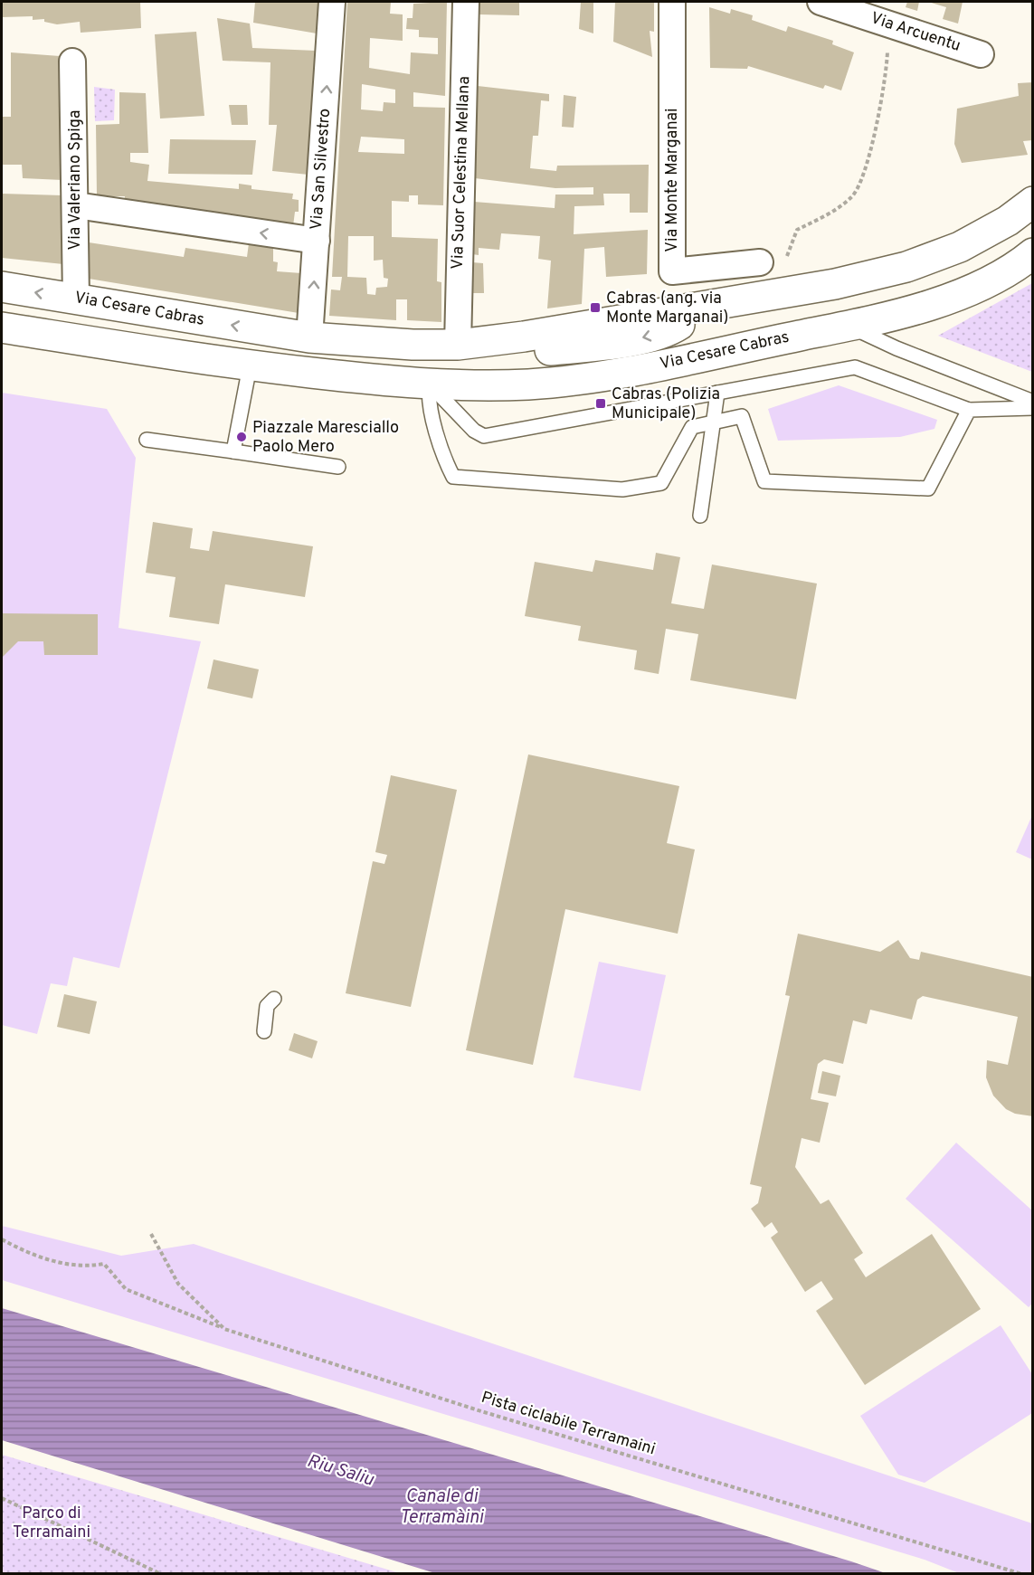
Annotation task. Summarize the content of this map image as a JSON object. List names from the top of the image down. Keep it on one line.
{"streets":{"main road":["Via Cesare Cabras"],"street":["Via Arcuentu","Via San Silvestro","Via Suor Celestina Mellana","Via Valeriano Spiga","Via Monte Marganai"],"path":["Pista ciclabile Terramaini"]},"crossings":[["Via San Silvestro","Via Cesare Cabras"],["Via Suor Celestina Mellana","Via Cesare Cabras"],["Via Valeriano Spiga","Via Cesare Cabras"]],"one_way":["Via San Silvestro"],"water":["Riu Saliu","Canale di Terramàini"],"parks":["Parco di Terramaini"],"places":{"transit":["Cabras (ang. via Monte Marganai)","Cabras (Polizia Municipale)"],"other":["Piazzale Maresciallo Paolo Mero"]}}
